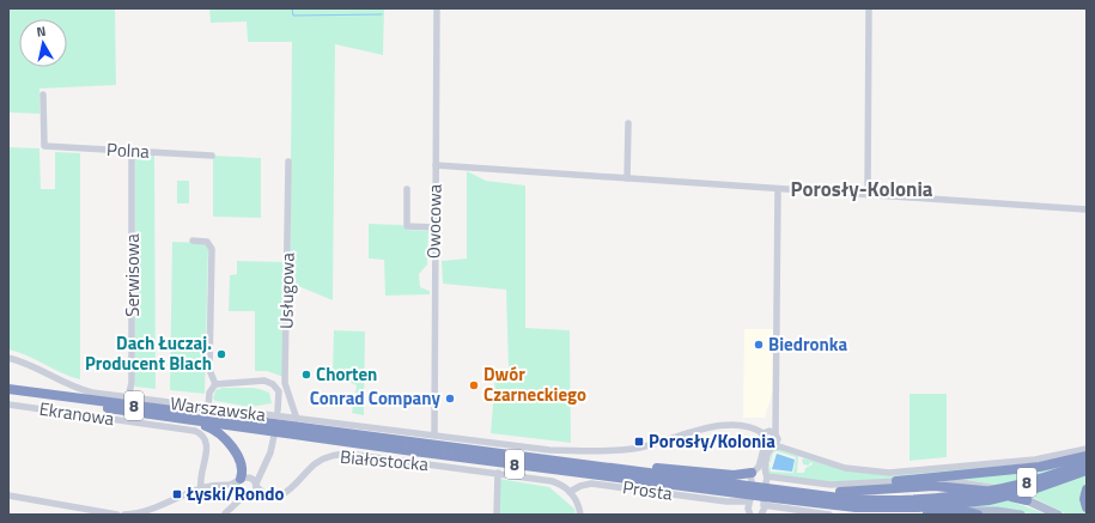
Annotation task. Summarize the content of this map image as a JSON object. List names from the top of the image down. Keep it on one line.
{"streets":{"highway":["8"],"street":["Polna","Owocowa","Serwisowa","Usługowa","Warszawska","Ekranowa","Białostocka","Prosta"]},"crossings":[["Polna","Serwisowa"],["Owocowa","Warszawska"],["Serwisowa","Warszawska"],["Usługowa","Warszawska"],["Białostocka","Prosta"]],"districts":["Porosły-Kolonia"],"places":{"other":["Biedronka","Dach Łuczaj. Producent Blach","Chorten","Dwór Czarneckiego","Conrad Company"],"transit":["Porosły/Kolonia","Łyski/Rondo"]},"north":"top"}
